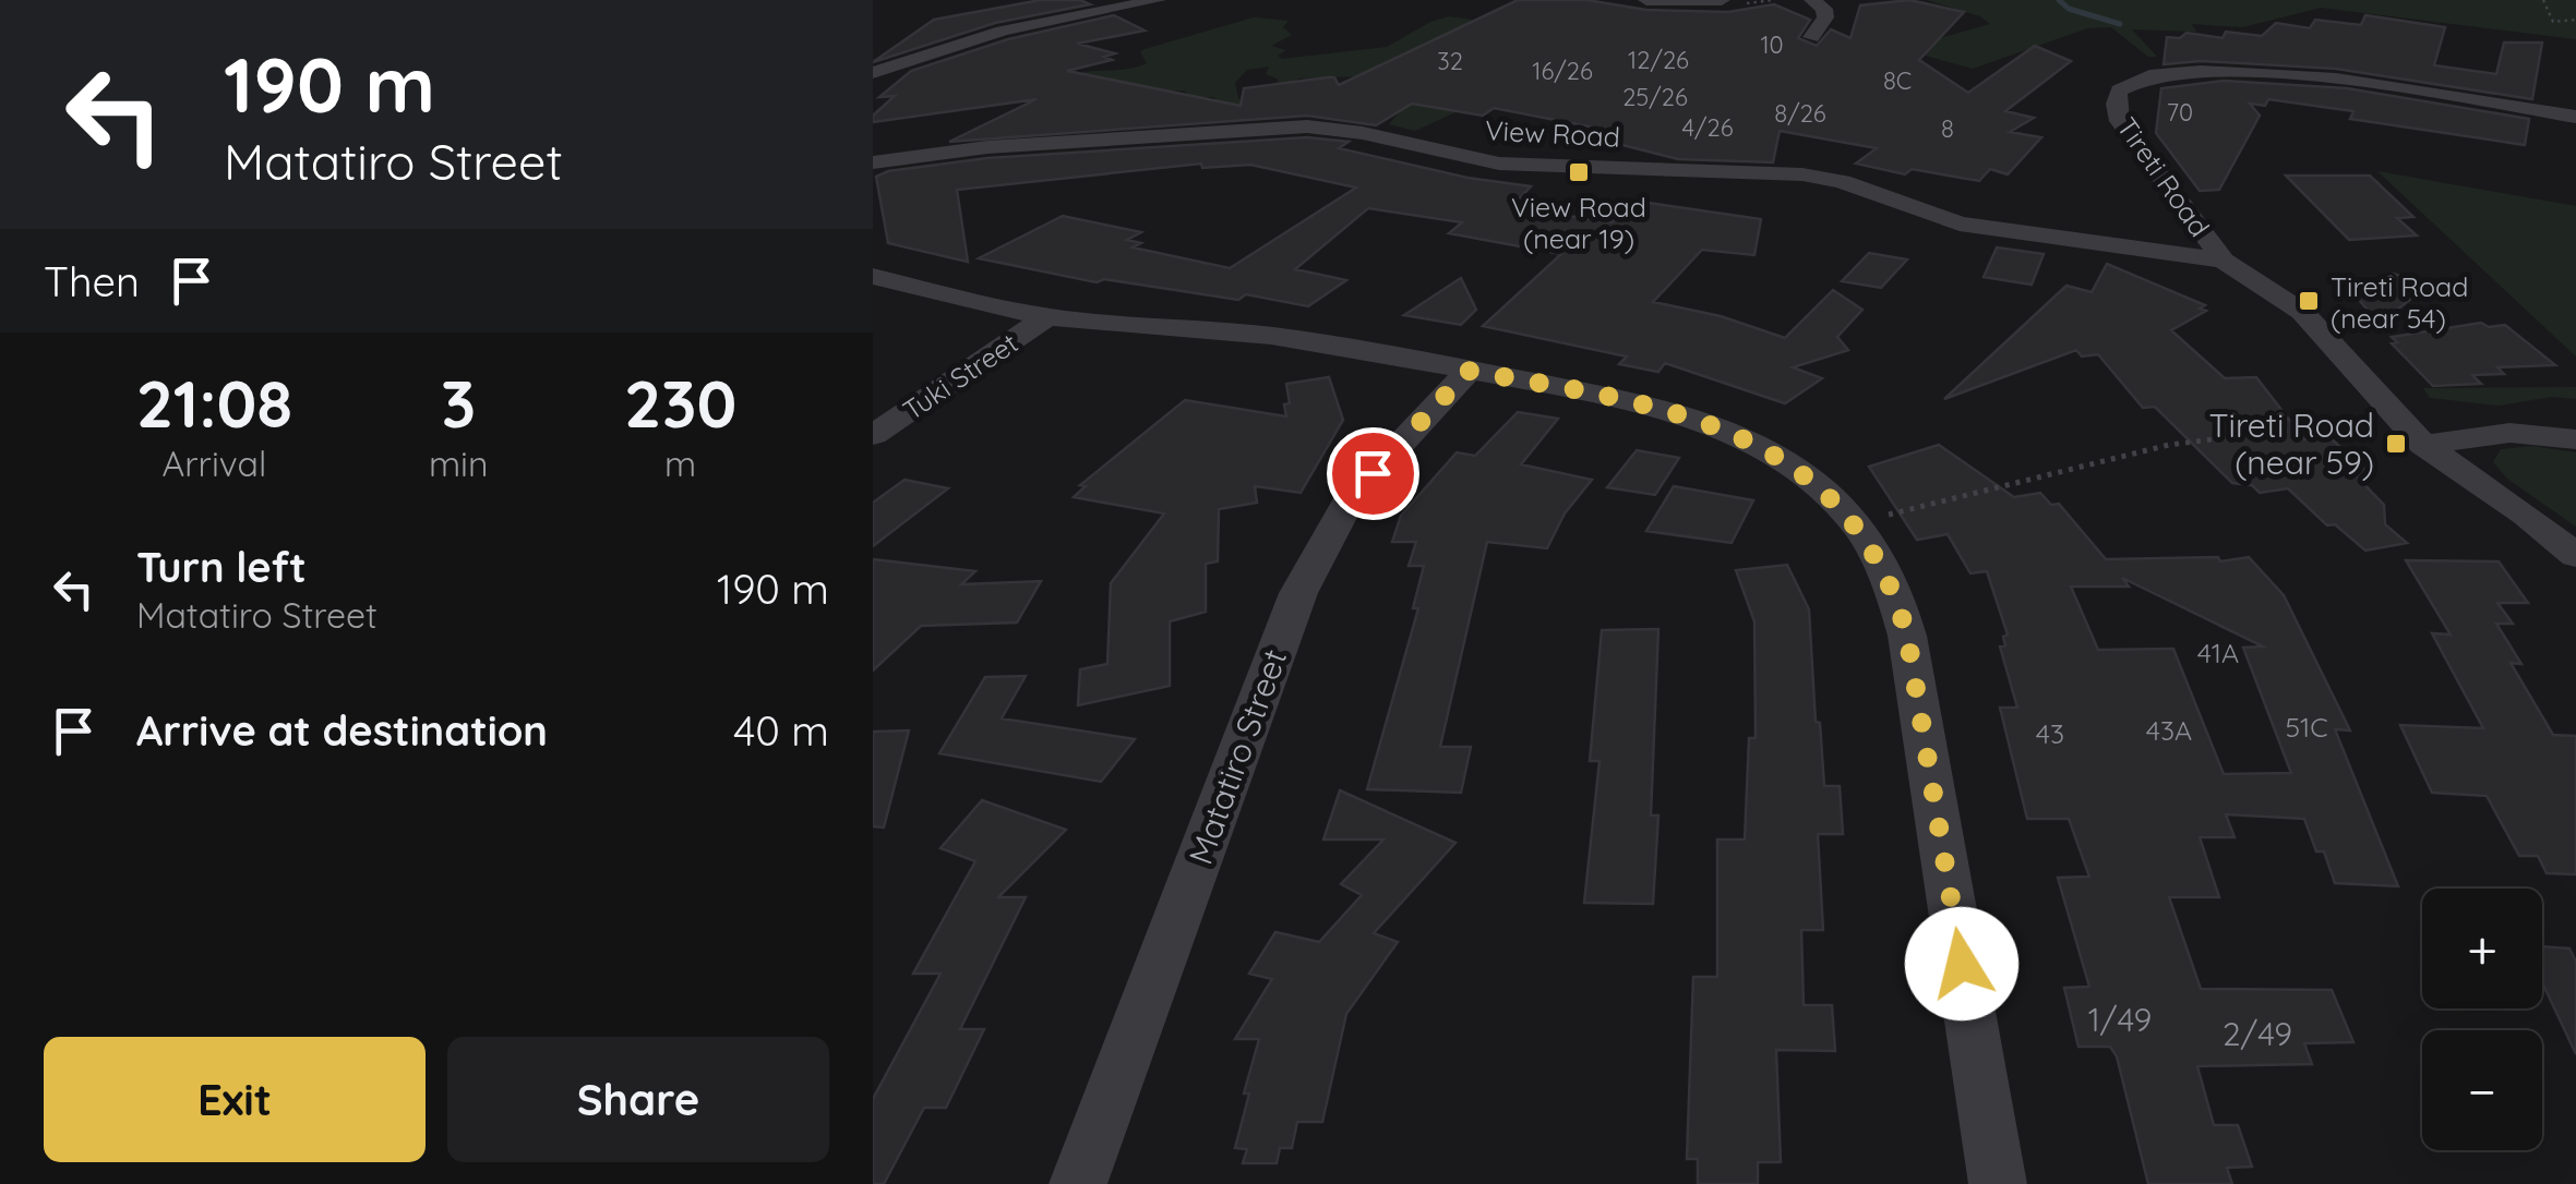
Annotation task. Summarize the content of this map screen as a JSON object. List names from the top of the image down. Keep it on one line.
{"streets":{"street":["View Road","Tireti Road","Tuki Street","Matatiro Street"]},"crossings":[["View Road","Tireti Road"]],"places":{"transit":["View Road (near 19)","Tireti Road (near 54)","Tireti Road (near 59)"]},"house_numbers":["10","12/26","32","16/26","8C","25/26","70","8/26","4/26","8","41A","51C","43A","43","1/49","2/49"],"page":{"turn":["190 m","Matatiro Street"],"then":"Then","eta":["21:08","Arrival","3","min","230","m"],"list":[{"name":"Turn left","note":"Matatiro Street","value":"190 m"},{"name":"Arrive at destination","value":"40 m"}],"map_buttons":["+","−"],"buttons":["Exit","Share"]}}
